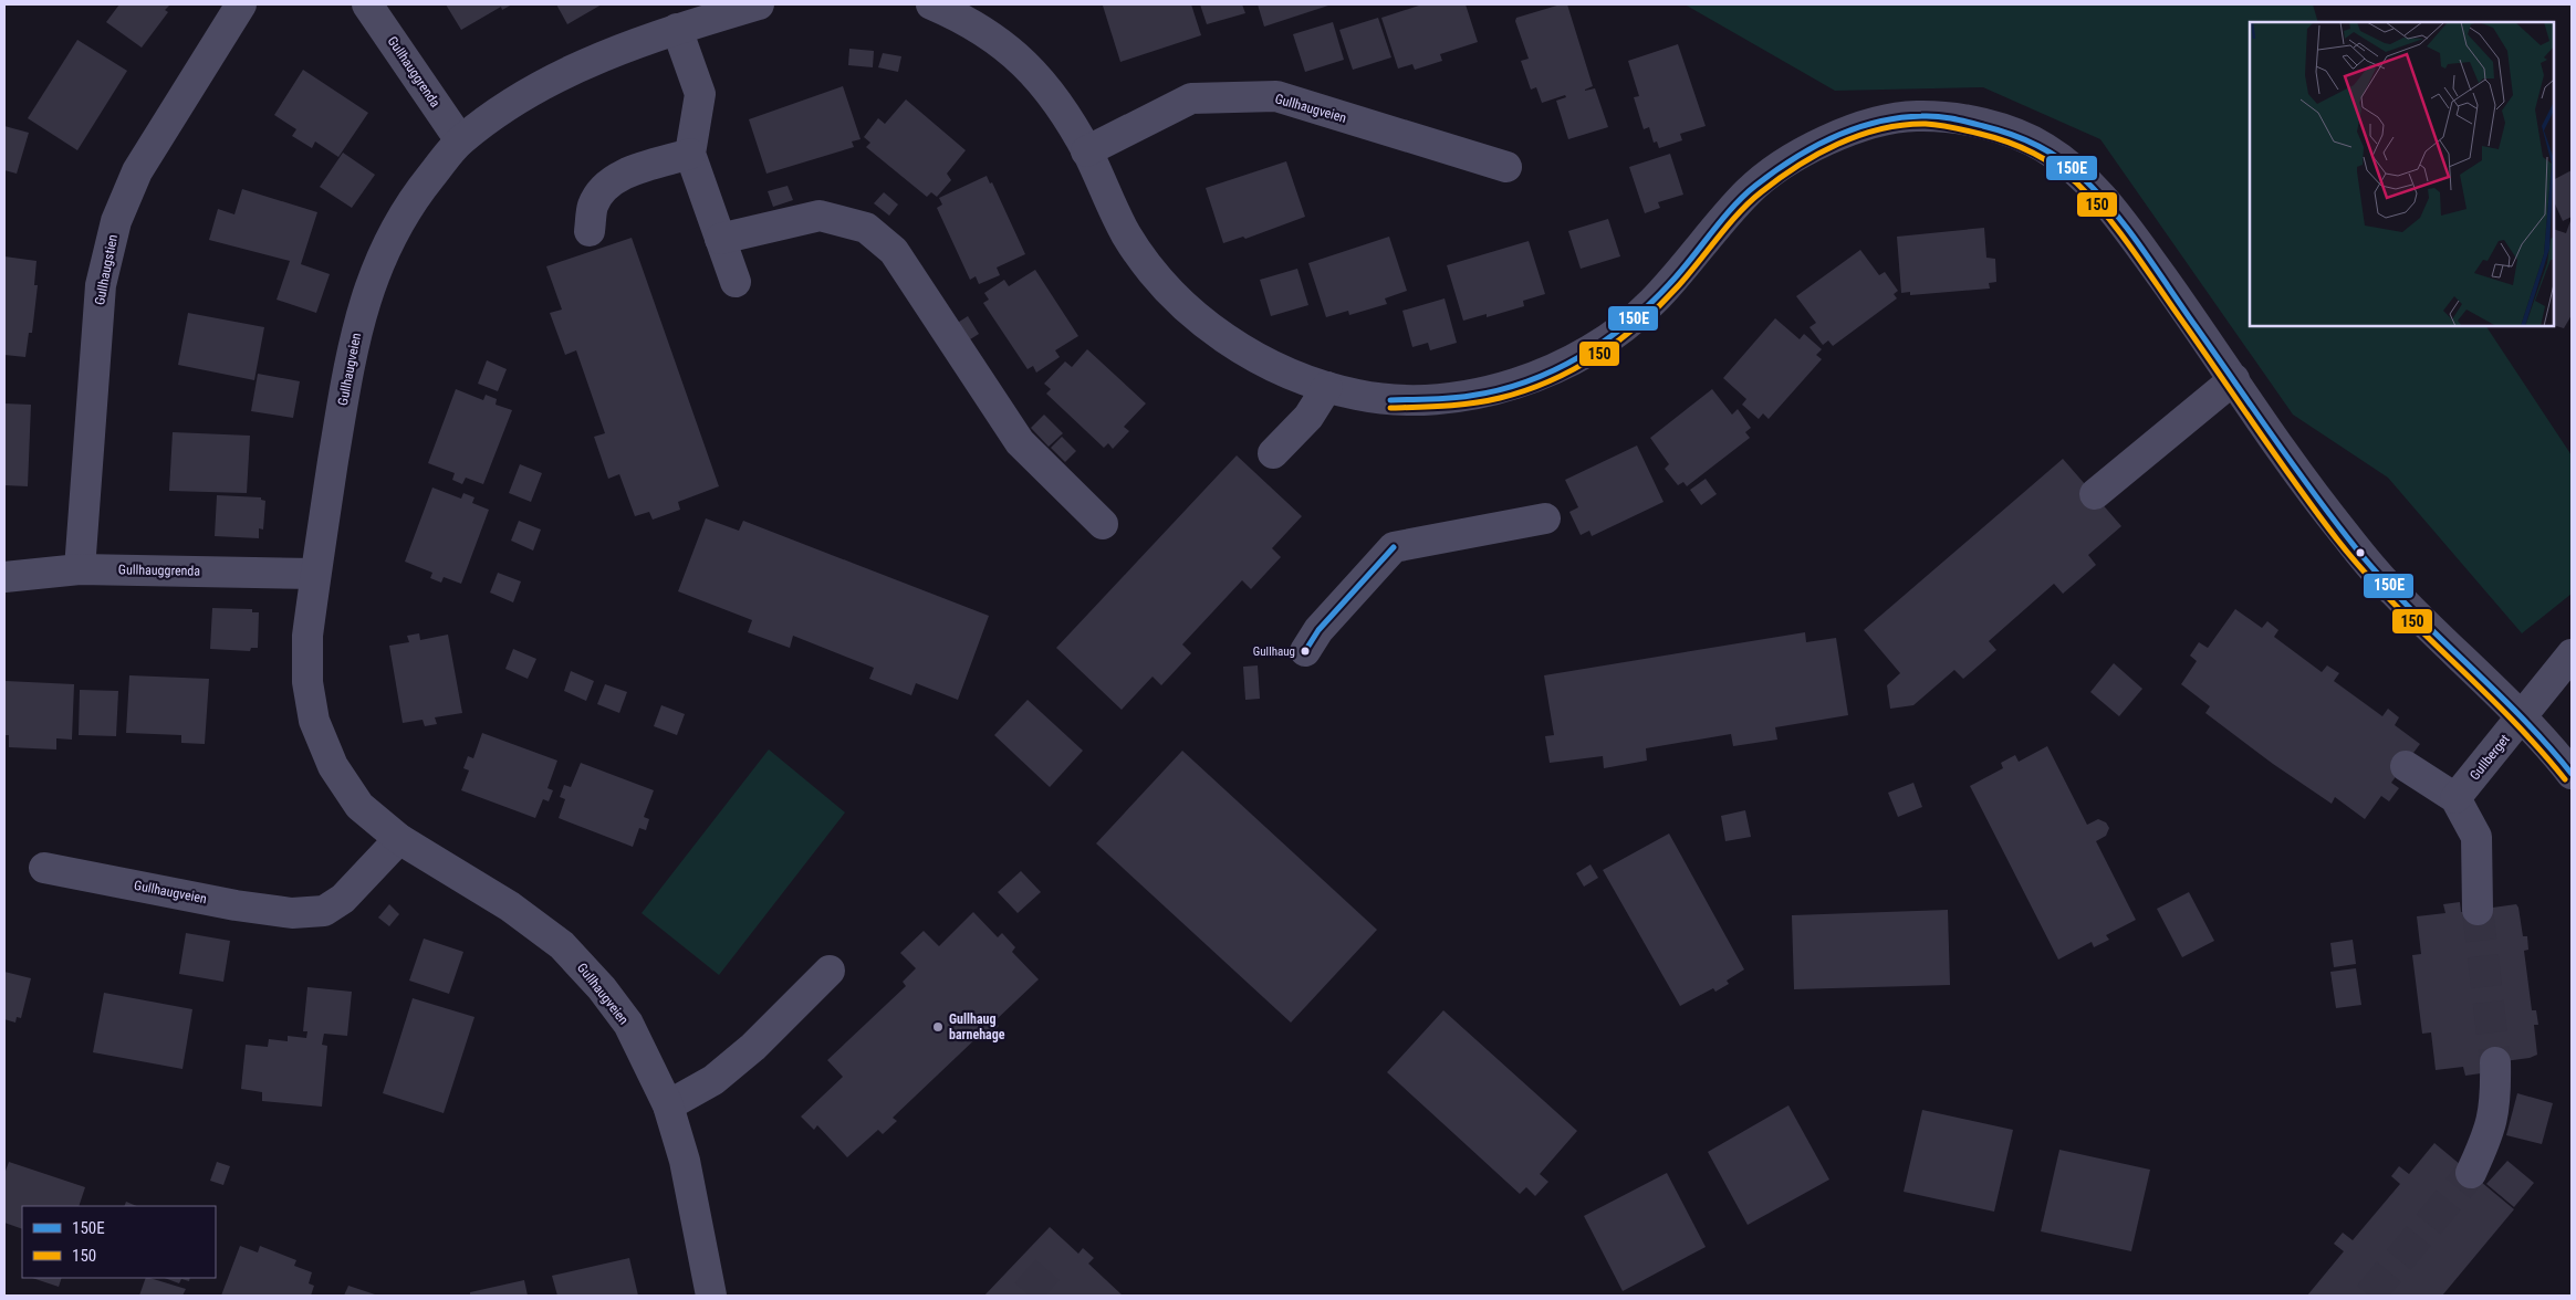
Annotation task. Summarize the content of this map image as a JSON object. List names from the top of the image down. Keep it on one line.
{"streets":{"street":["Gullhauggrenda","Gullhaugveien","Gullhaugstien","Gullberget"]},"crossings":[["Gullhauggrenda","Gullhaugveien"],["Gullhauggrenda","Gullhaugstien"]],"places":["Gullhaug","Gullhaug barnehage"],"lines":["transit line 150E","transit line 150"],"legend":["150E","150"]}
